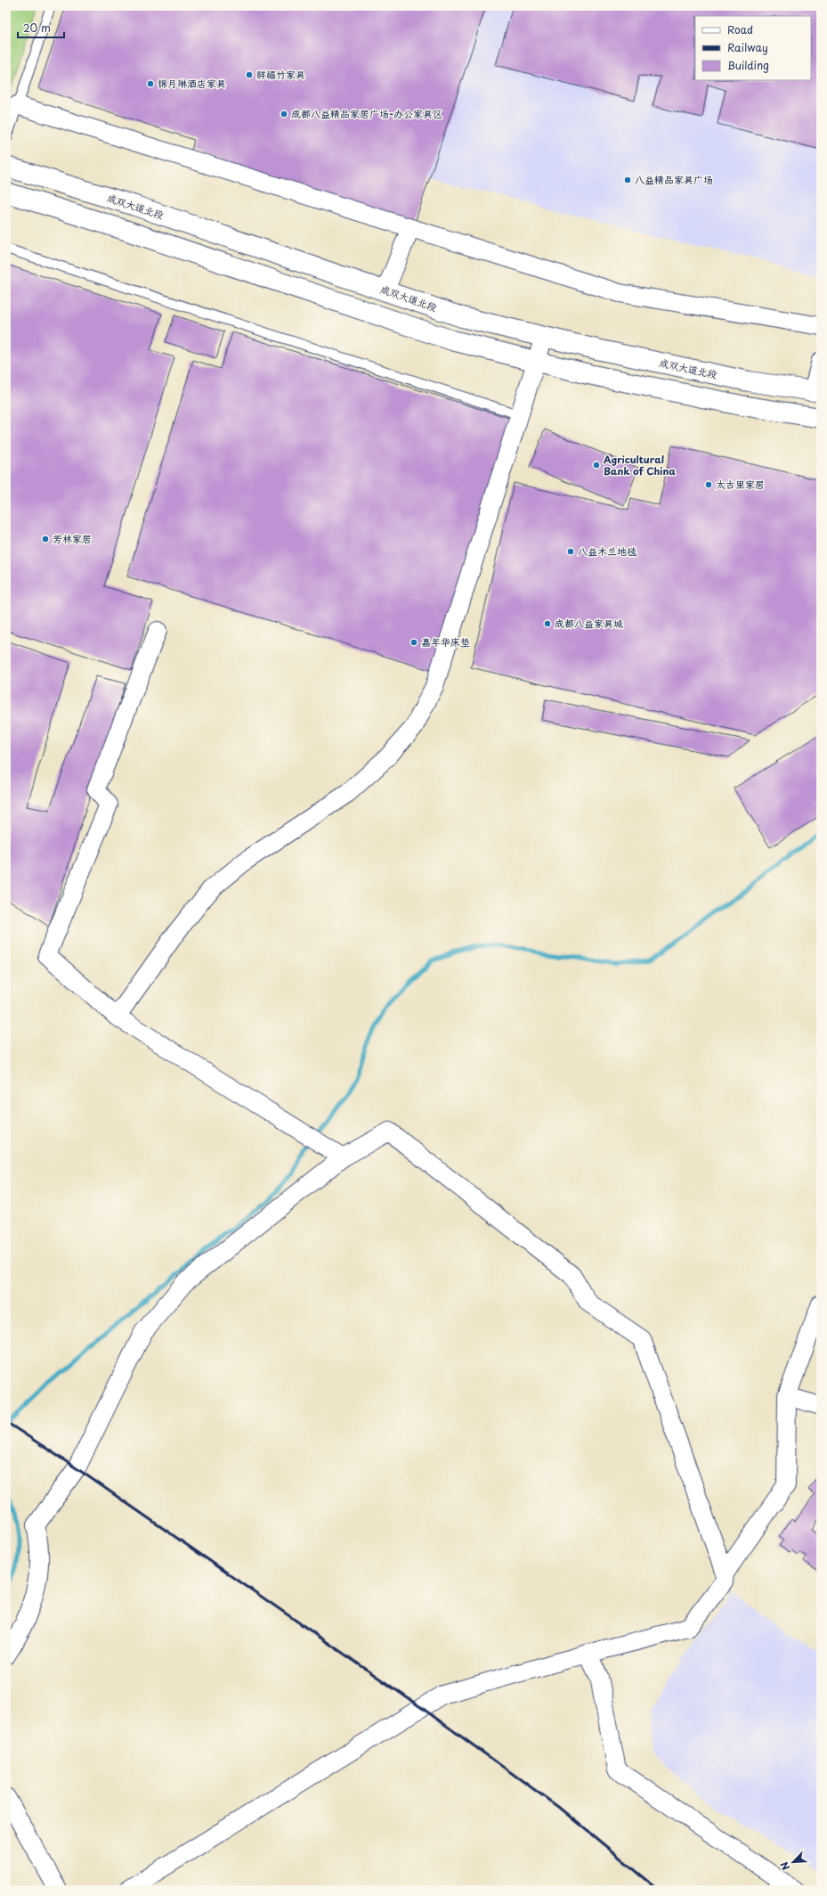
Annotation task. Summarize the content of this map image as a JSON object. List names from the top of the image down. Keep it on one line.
{"streets":{"main road":["成双大道北段"]},"places":["祥福竹家具","锦月琳酒店家具","成都八益精品家居广场-办公家具区","八益精品家具广场","Agricultural Bank of China","太古里家居","芳林家居","八益木兰地毯","成都八益家具城","嘉年华床垫"],"legend":["Road","Railway","Building"],"scale_bar":"20 m","north":"bottom left"}
